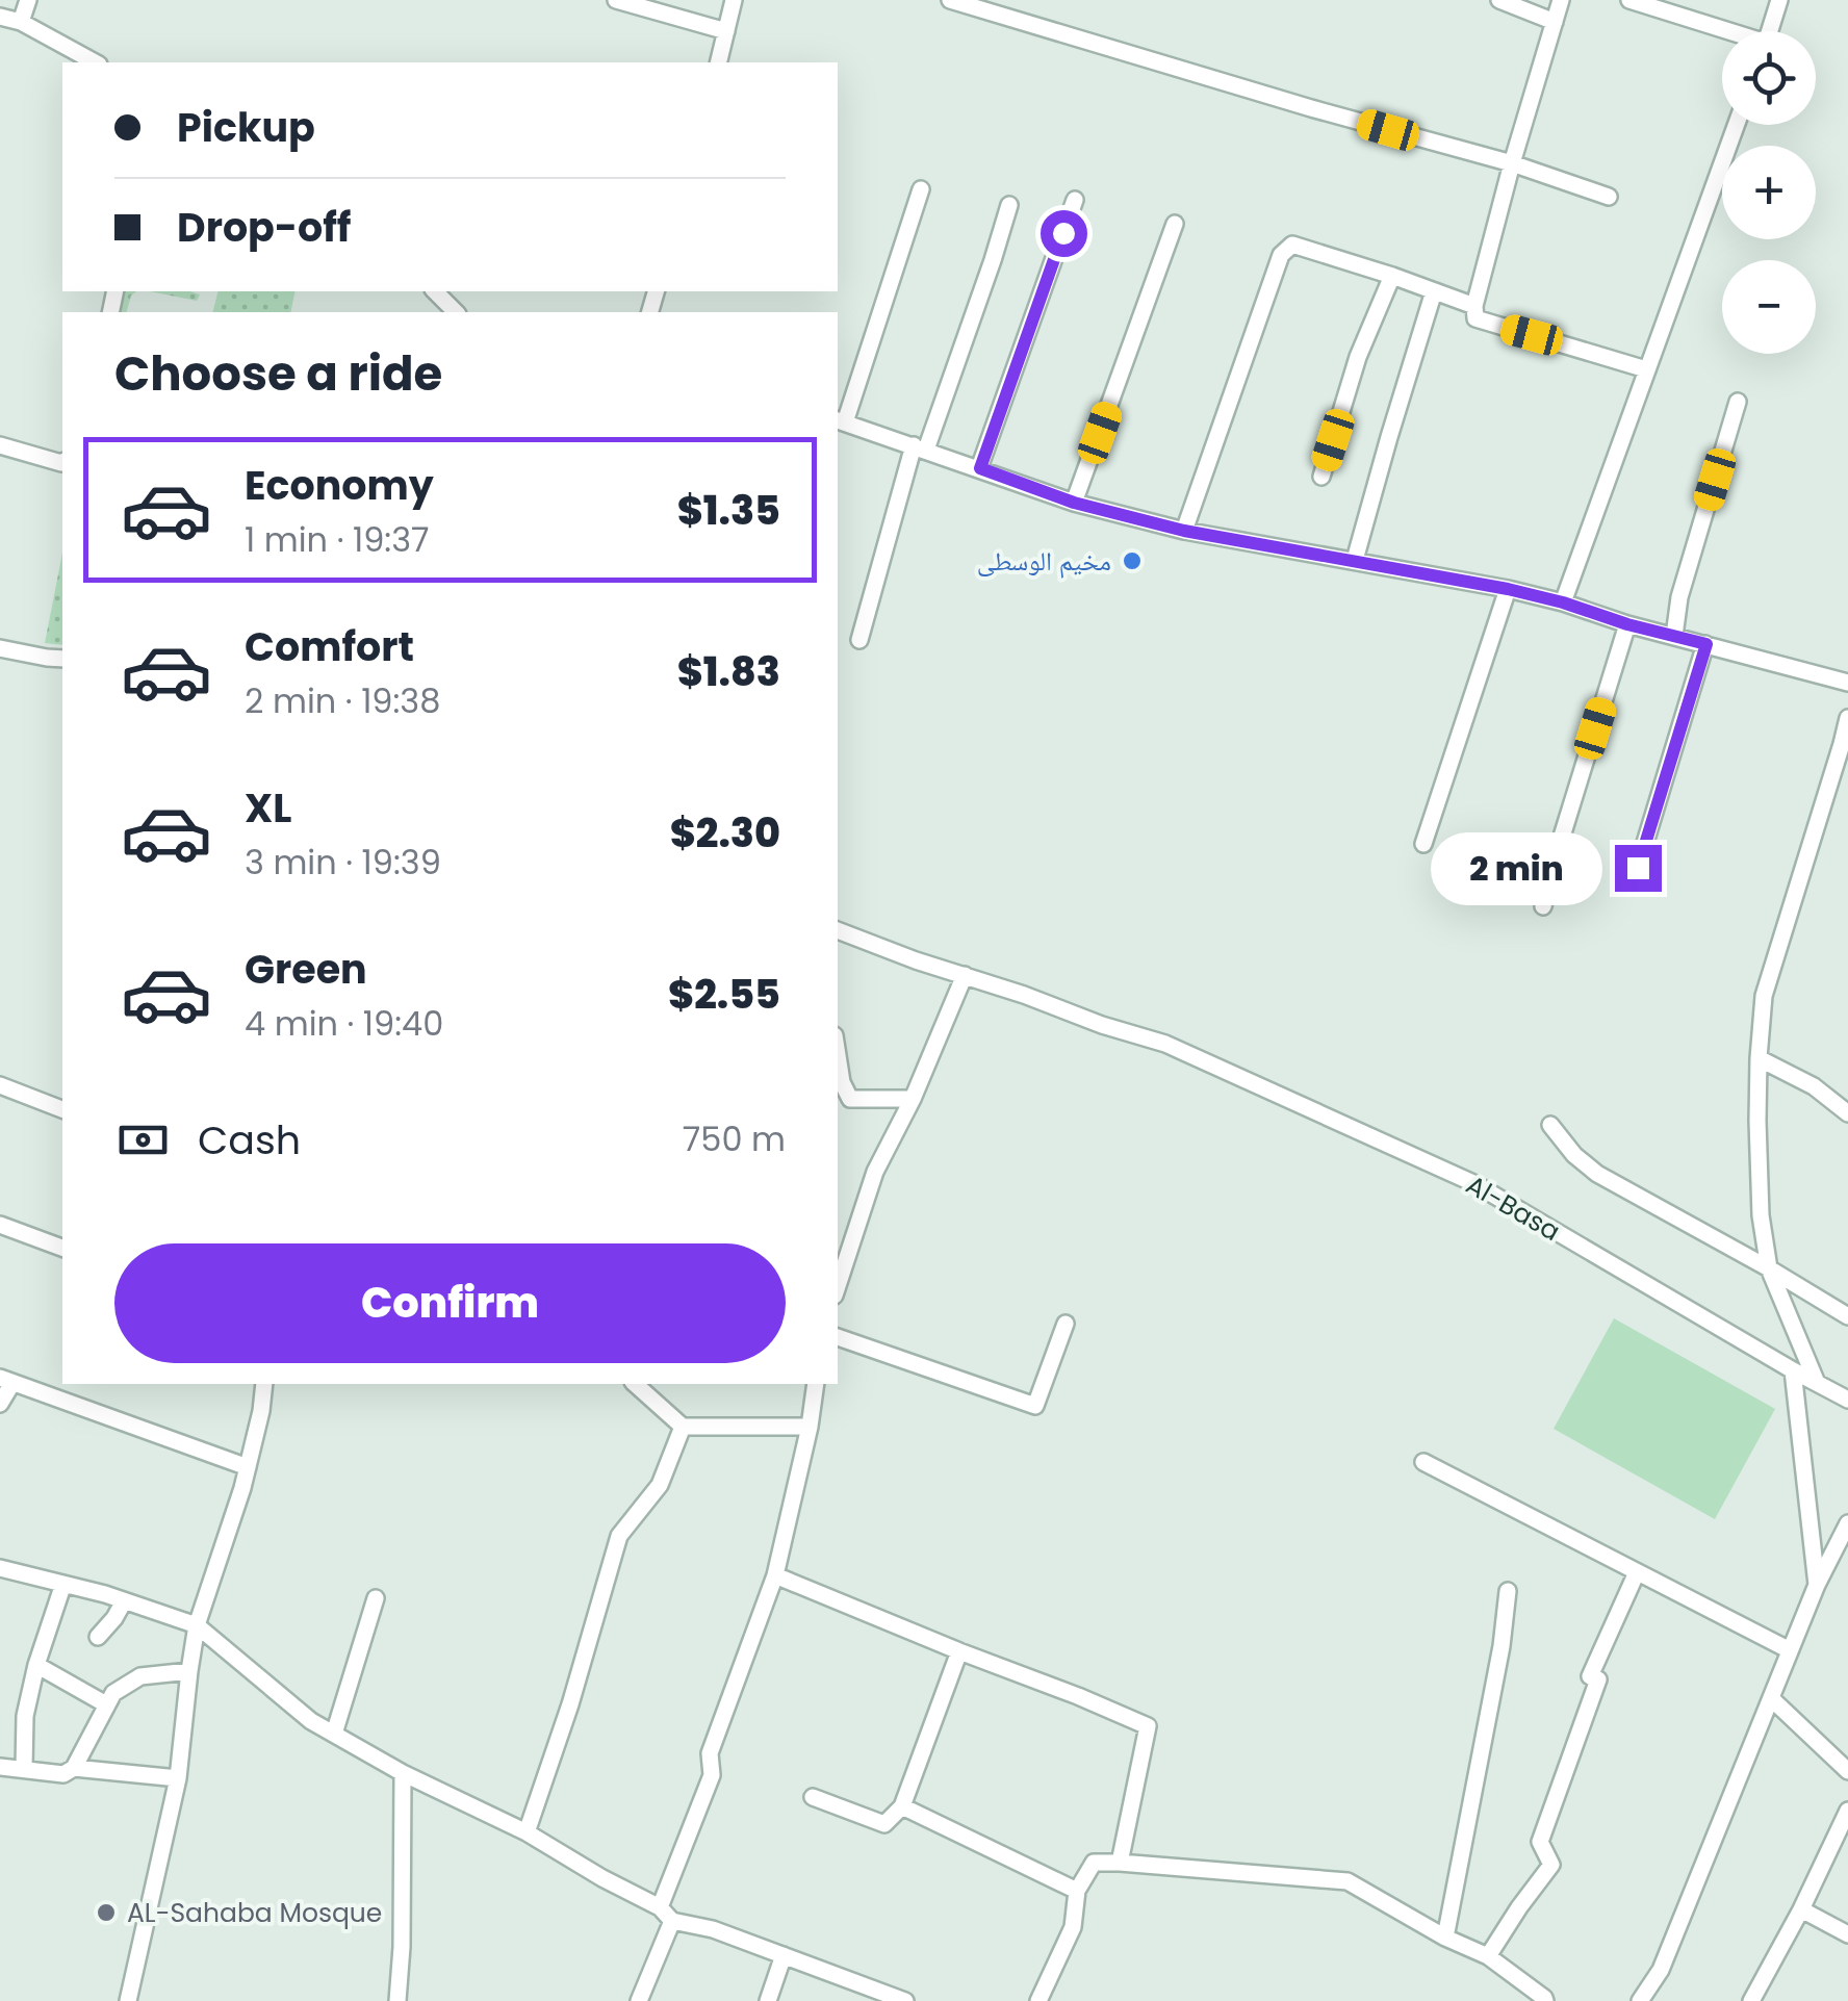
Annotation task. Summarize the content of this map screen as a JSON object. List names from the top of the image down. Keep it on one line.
{"streets":{"street":["Al-Basa"]},"places":["مخيم الوسطى","AL-Sahaba Mosque"],"page":{"map_buttons":["+","−"],"banner":["Pickup","Drop-off"],"heading":"Choose a ride","list":[{"name":"Economy","note":"1 min · 19:37","value":"$1.35"},{"name":"Comfort","note":"2 min · 19:38","value":"$1.83"},{"name":"XL","note":"3 min · 19:39","value":"$2.30"},{"name":"Green","note":"4 min · 19:40","value":"$2.55"}],"bubble":"2 min","pay":["Cash","750 m"],"buttons":"Confirm"}}
